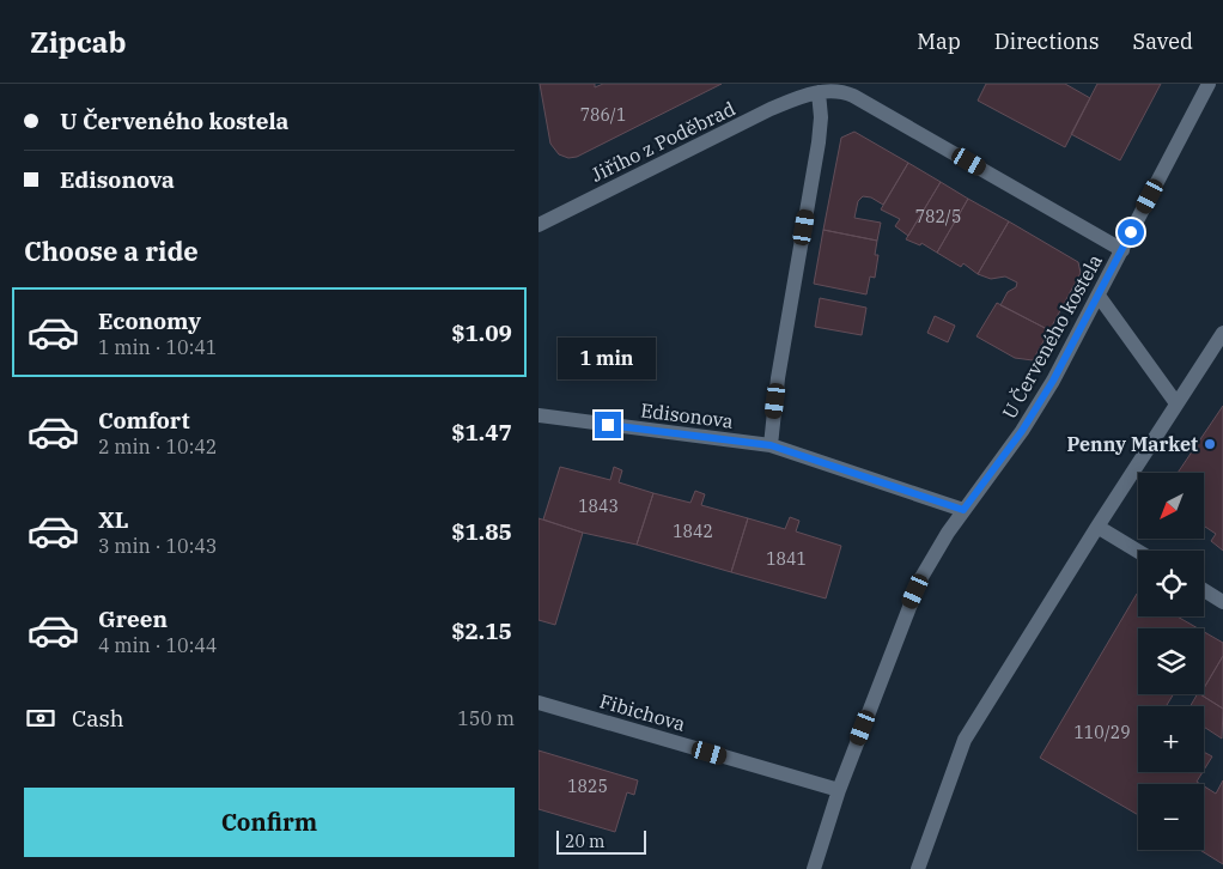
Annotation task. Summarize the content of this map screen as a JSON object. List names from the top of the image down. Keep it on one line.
{"streets":{"street":["Jiřího z Poděbrad","U Červeného kostela","Edisonova","Fibichova"]},"crossings":[["Jiřího z Poděbrad","U Červeného kostela"],["U Červeného kostela","Edisonova"],["U Červeného kostela","Fibichova"]],"places":["Penny Market"],"house_numbers":["786/1","782/5","1843","1842","1841","110/29","1825"],"scale_bar":"20 m","north":"bottom left","page":{"header":"Zipcab","nav":["Map","Directions","Saved"],"banner":["U Červeného kostela","Edisonova"],"heading":"Choose a ride","list":[{"name":"Economy","note":"1 min · 10:41","value":"$1.09"},{"name":"Comfort","note":"2 min · 10:42","value":"$1.47"},{"name":"XL","note":"3 min · 10:43","value":"$1.85"},{"name":"Green","note":"4 min · 10:44","value":"$2.15"}],"bubble":"1 min","map_buttons":["+","−"],"pay":["Cash","150 m"],"buttons":"Confirm","scale":"20 m"}}
